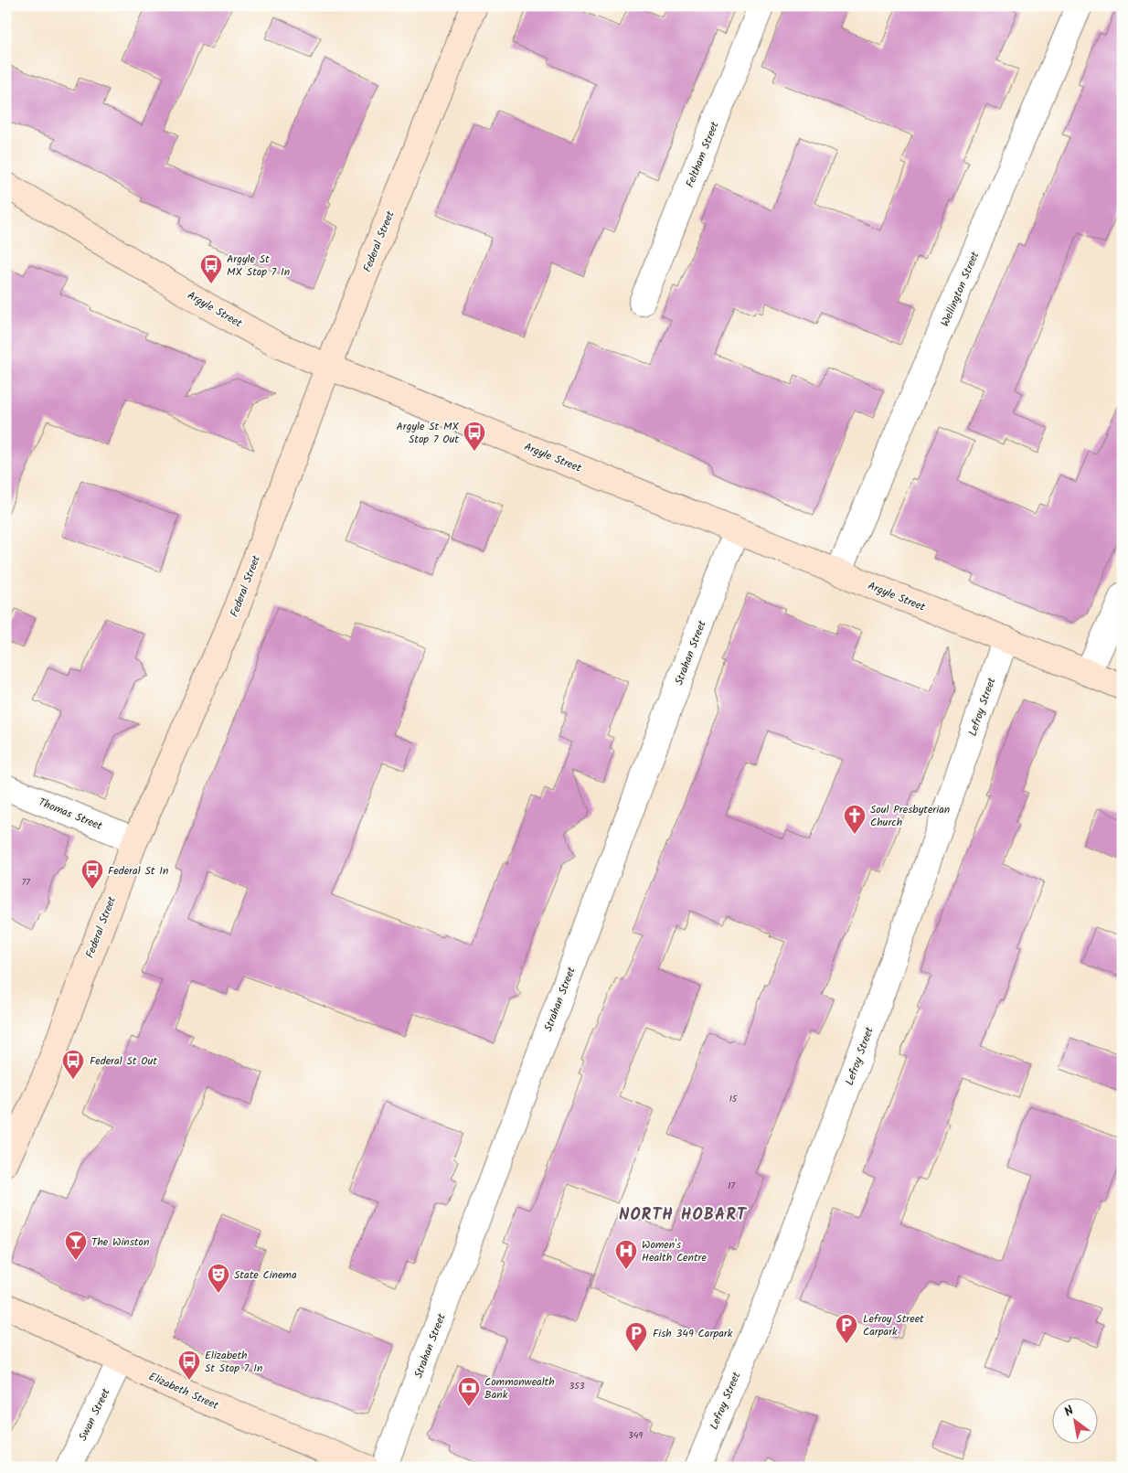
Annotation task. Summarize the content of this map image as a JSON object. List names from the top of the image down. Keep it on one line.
{"streets":{"main road":["Federal Street","Argyle Street","Elizabeth Street"],"street":["Feltham Street","Wellington Street","Strahan Street","Lefroy Street","Thomas Street","Swan Street"]},"crossings":[["Federal Street","Argyle Street"],["Federal Street","Thomas Street"],["Wellington Street","Argyle Street"],["Argyle Street","Strahan Street"],["Argyle Street","Lefroy Street"],["Elizabeth Street","Swan Street"]],"districts":["NORTH HOBART"],"places":{"bus stop":["Argyle St MX Stop 7 In","Argyle St MX Stop 7 Out","Federal St In","Federal St Out","Elizabeth St Stop 7 In"],"church":["Soul Presbyterian Church"],"bar":["The Winston"],"hospital":["Women's Health Centre"],"theatre":["State Cinema"],"parking":["Lefroy Street Carpark","Fish 349 Carpark"],"bank":["Commonwealth Bank"]},"house_numbers":["77","15","17","353","349"],"north":"top left"}
